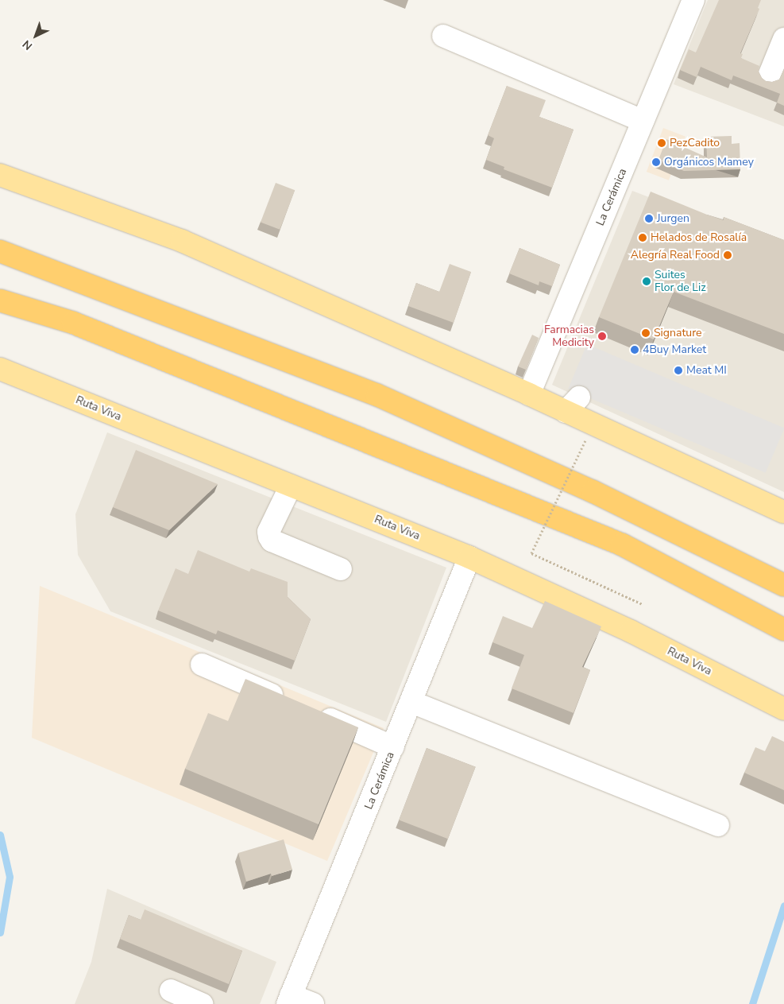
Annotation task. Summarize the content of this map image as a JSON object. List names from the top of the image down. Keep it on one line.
{"streets":{"main road":["Ruta Viva"],"street":["La Cerámica"]},"crossings":[["La Cerámica","Ruta Viva"]],"places":["PezCadito","Orgánicos Mamey","Jurgen","Helados de Rosalía","Alegría Real Food","Suites Flor de Liz","Signature","Farmacias Medicity","4Buy Market","Meat MI"],"north":"bottom left"}
